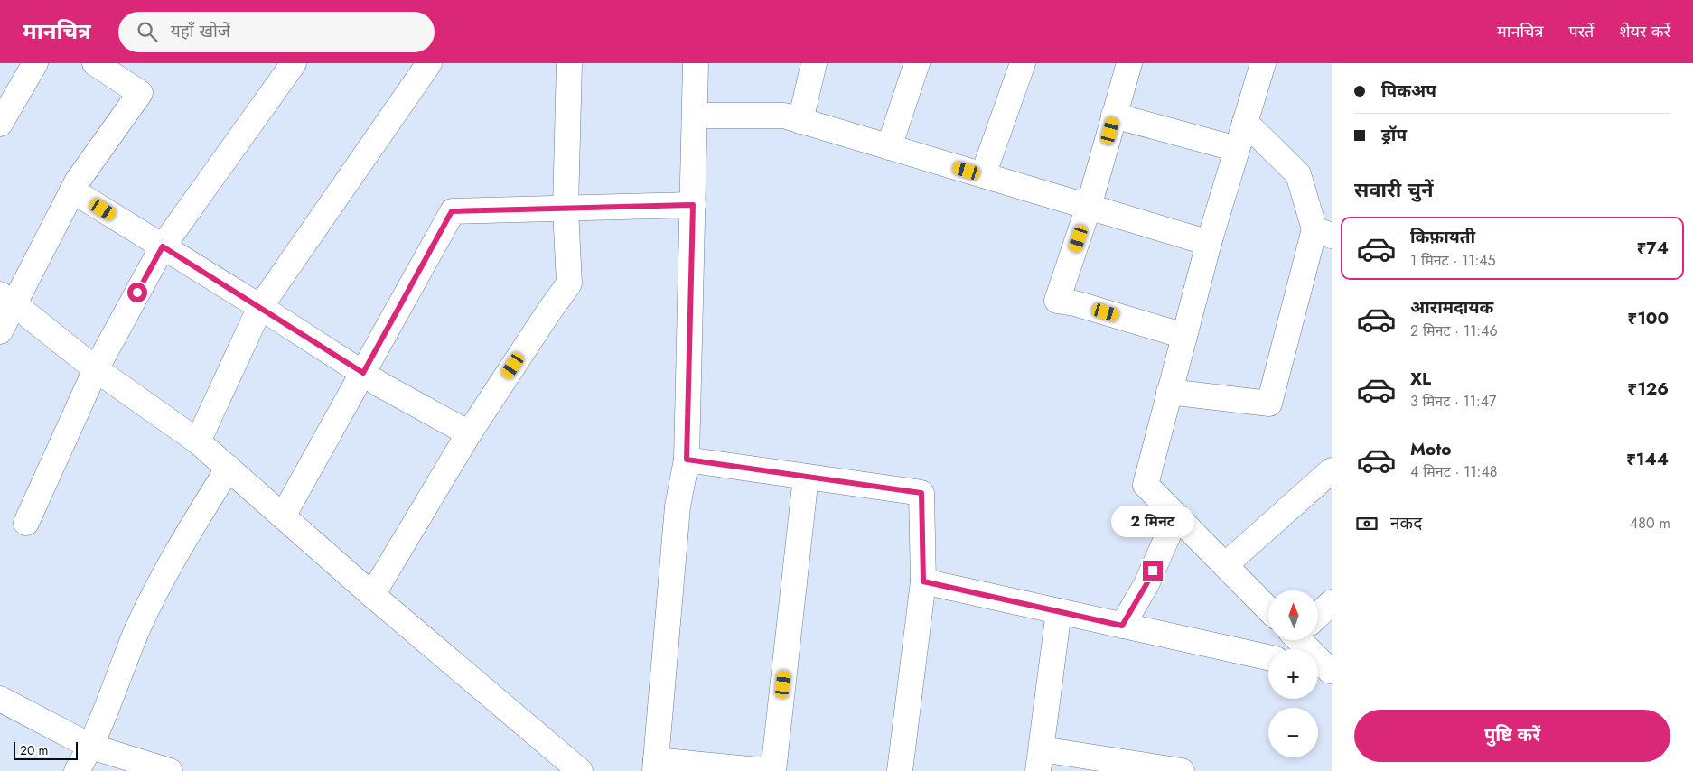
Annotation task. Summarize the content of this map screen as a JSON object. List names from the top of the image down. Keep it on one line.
{"scale_bar":"20 m","north":"top","page":{"header":"मानचित्र","search":"यहाँ खोजें","nav":["मानचित्र","परतें","शेयर करें"],"banner":["पिकअप","ड्रॉप"],"heading":"सवारी चुनें","list":[{"name":"किफ़ायती","note":"1 मिनट · 11:45","value":"₹74"},{"name":"आरामदायक","note":"2 मिनट · 11:46","value":"₹100"},{"name":"XL","note":"3 मिनट · 11:47","value":"₹126"},{"name":"Moto","note":"4 मिनट · 11:48","value":"₹144"}],"pay":["नकद","480 m"],"bubble":"2 मिनट","map_buttons":["+","−"],"buttons":"पुष्टि करें","scale":"20 m"}}
